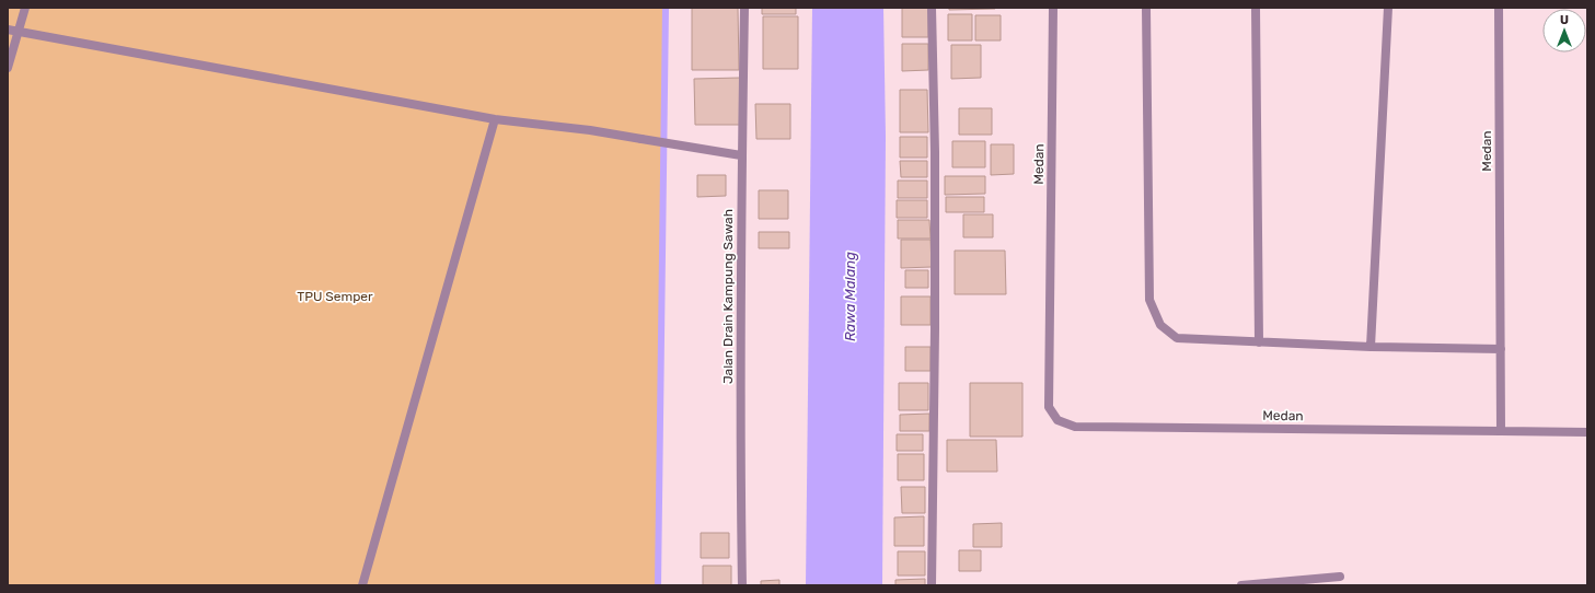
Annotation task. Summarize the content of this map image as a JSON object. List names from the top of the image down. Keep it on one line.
{"streets":{"street":["Medan","Jalan Drain Kampung Sawah"]},"water":["Rawa Malang"],"parks":["TPU Semper"],"north":"top"}
